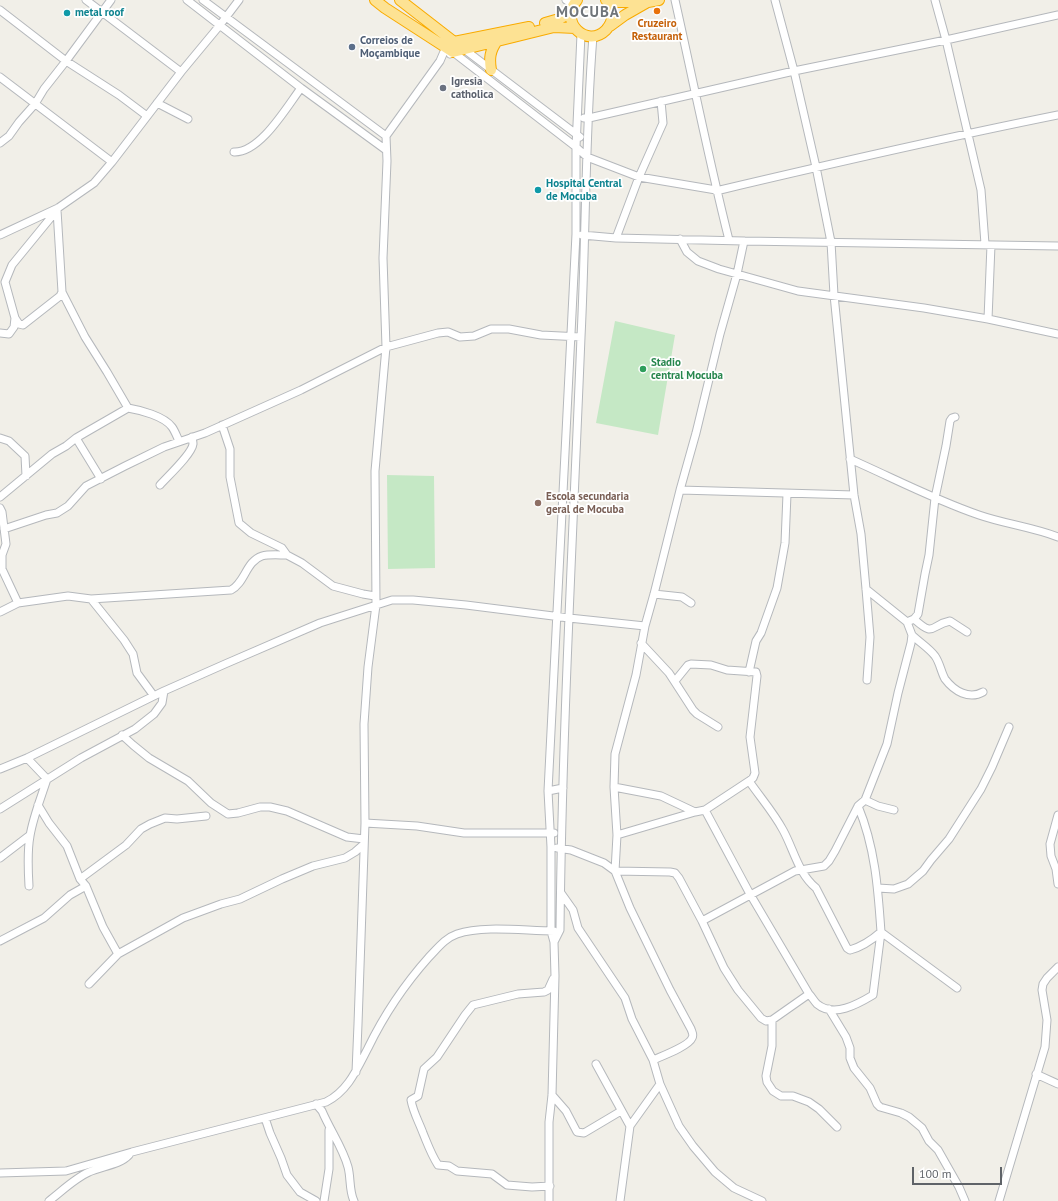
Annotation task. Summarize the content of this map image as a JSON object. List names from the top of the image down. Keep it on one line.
{"districts":["MOCUBA"],"places":["Cruzeiro Restaurant","metal roof","Correios de Moçambique","Igresia catholica","Hospital Central de Mocuba","Stadio central Mocuba","Escola secundaria geral de Mocuba"],"scale_bar":"100 m"}
